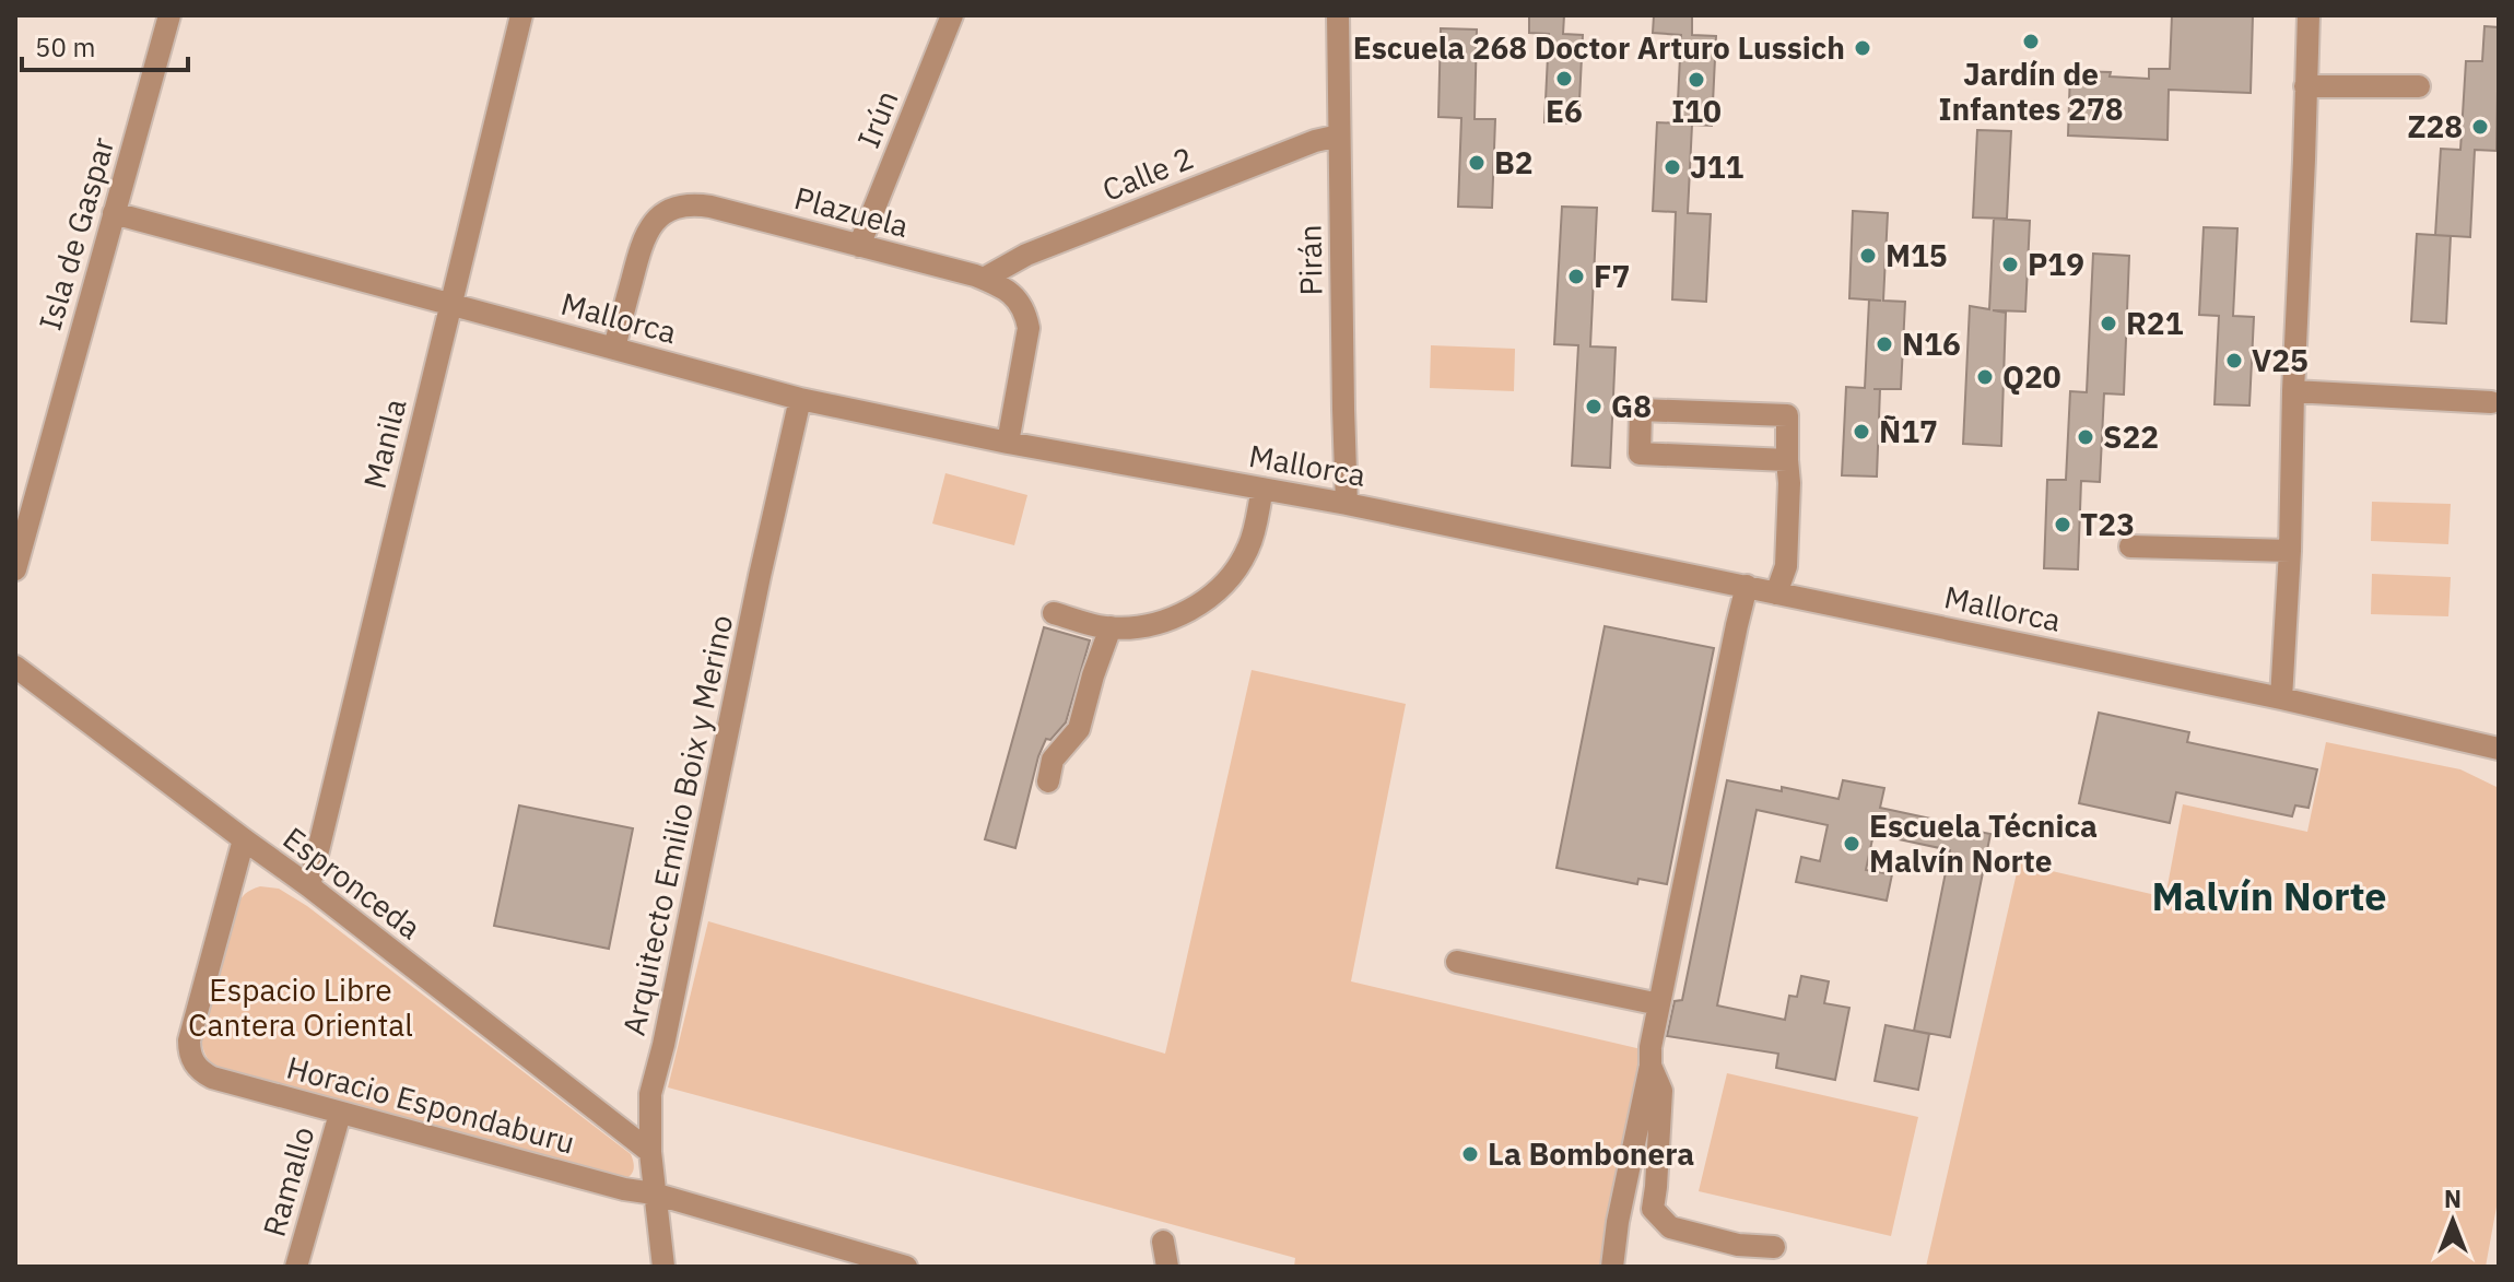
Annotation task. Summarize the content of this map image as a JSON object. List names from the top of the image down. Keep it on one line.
{"streets":{"street":["Irún","Calle 2","Plazuela","Isla de Gaspar","Pirán","Mallorca","Manila","Arquitecto Emilio Boix y Merino","Espronceda","Horacio Espondaburu","Ramallo"]},"crossings":[["Irún","Plazuela"],["Calle 2","Plazuela"],["Calle 2","Pirán"],["Plazuela","Mallorca"],["Isla de Gaspar","Mallorca"],["Pirán","Mallorca"],["Mallorca","Manila"],["Mallorca","Arquitecto Emilio Boix y Merino"],["Manila","Espronceda"],["Arquitecto Emilio Boix y Merino","Espronceda"],["Arquitecto Emilio Boix y Merino","Horacio Espondaburu"],["Espronceda","Horacio Espondaburu"],["Horacio Espondaburu","Ramallo"]],"districts":["Malvín Norte"],"parks":["Espacio Libre Cantera Oriental"],"places":["Jardín de Infantes 278","Escuela 268 Doctor Arturo Lussich","E6","I10","Z28","B2","J11","M15","P19","F7","R21","N16","V25","Q20","G8","Ñ17","S22","T23","Escuela Técnica Malvín Norte","La Bombonera"],"scale_bar":"50 m","north":"top"}
